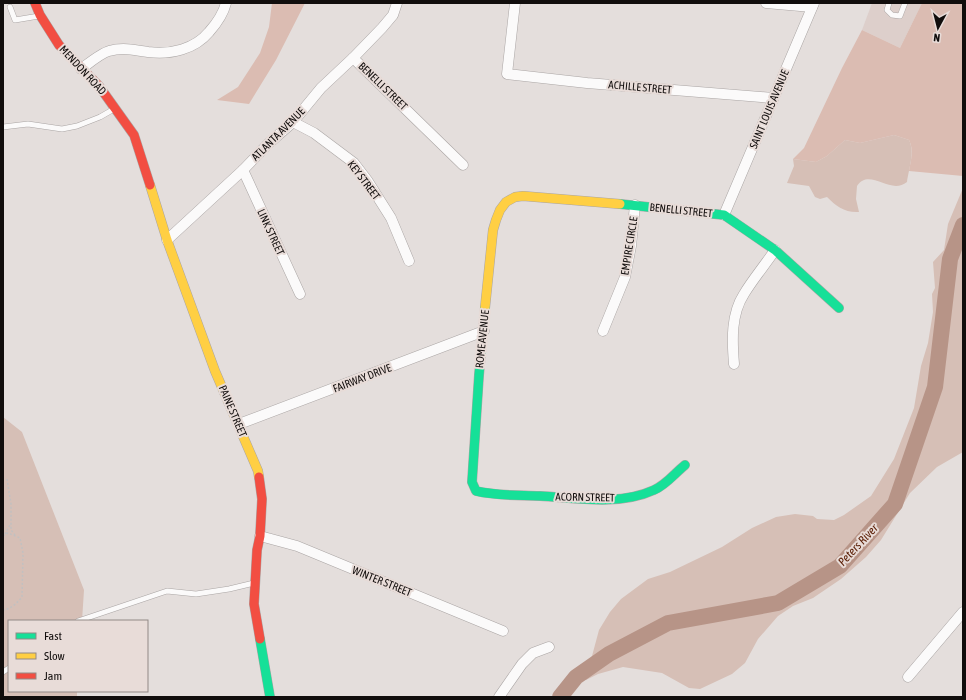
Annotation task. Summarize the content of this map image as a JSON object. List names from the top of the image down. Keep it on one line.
{"streets":{"street":["MENDON ROAD","BENELLI STREET","ACHILLE STREET","SAINT LOUIS AVENUE","ATLANTA AVENUE","KEY STREET","LINK STREET","EMPIRE CIRCLE","ROME AVENUE","FAIRWAY DRIVE","PAINE STREET","ACORN STREET","WINTER STREET"]},"crossings":[["MENDON ROAD","PAINE STREET"],["BENELLI STREET","SAINT LOUIS AVENUE"],["BENELLI STREET","ATLANTA AVENUE"],["BENELLI STREET","EMPIRE CIRCLE"],["BENELLI STREET","ROME AVENUE"],["ACHILLE STREET","SAINT LOUIS AVENUE"],["ATLANTA AVENUE","KEY STREET"],["ATLANTA AVENUE","LINK STREET"],["ATLANTA AVENUE","PAINE STREET"],["ROME AVENUE","FAIRWAY DRIVE"],["ROME AVENUE","ACORN STREET"],["FAIRWAY DRIVE","PAINE STREET"],["PAINE STREET","WINTER STREET"]],"water":["Peters River"],"legend":["Fast","Slow","Jam"],"north":"bottom"}
